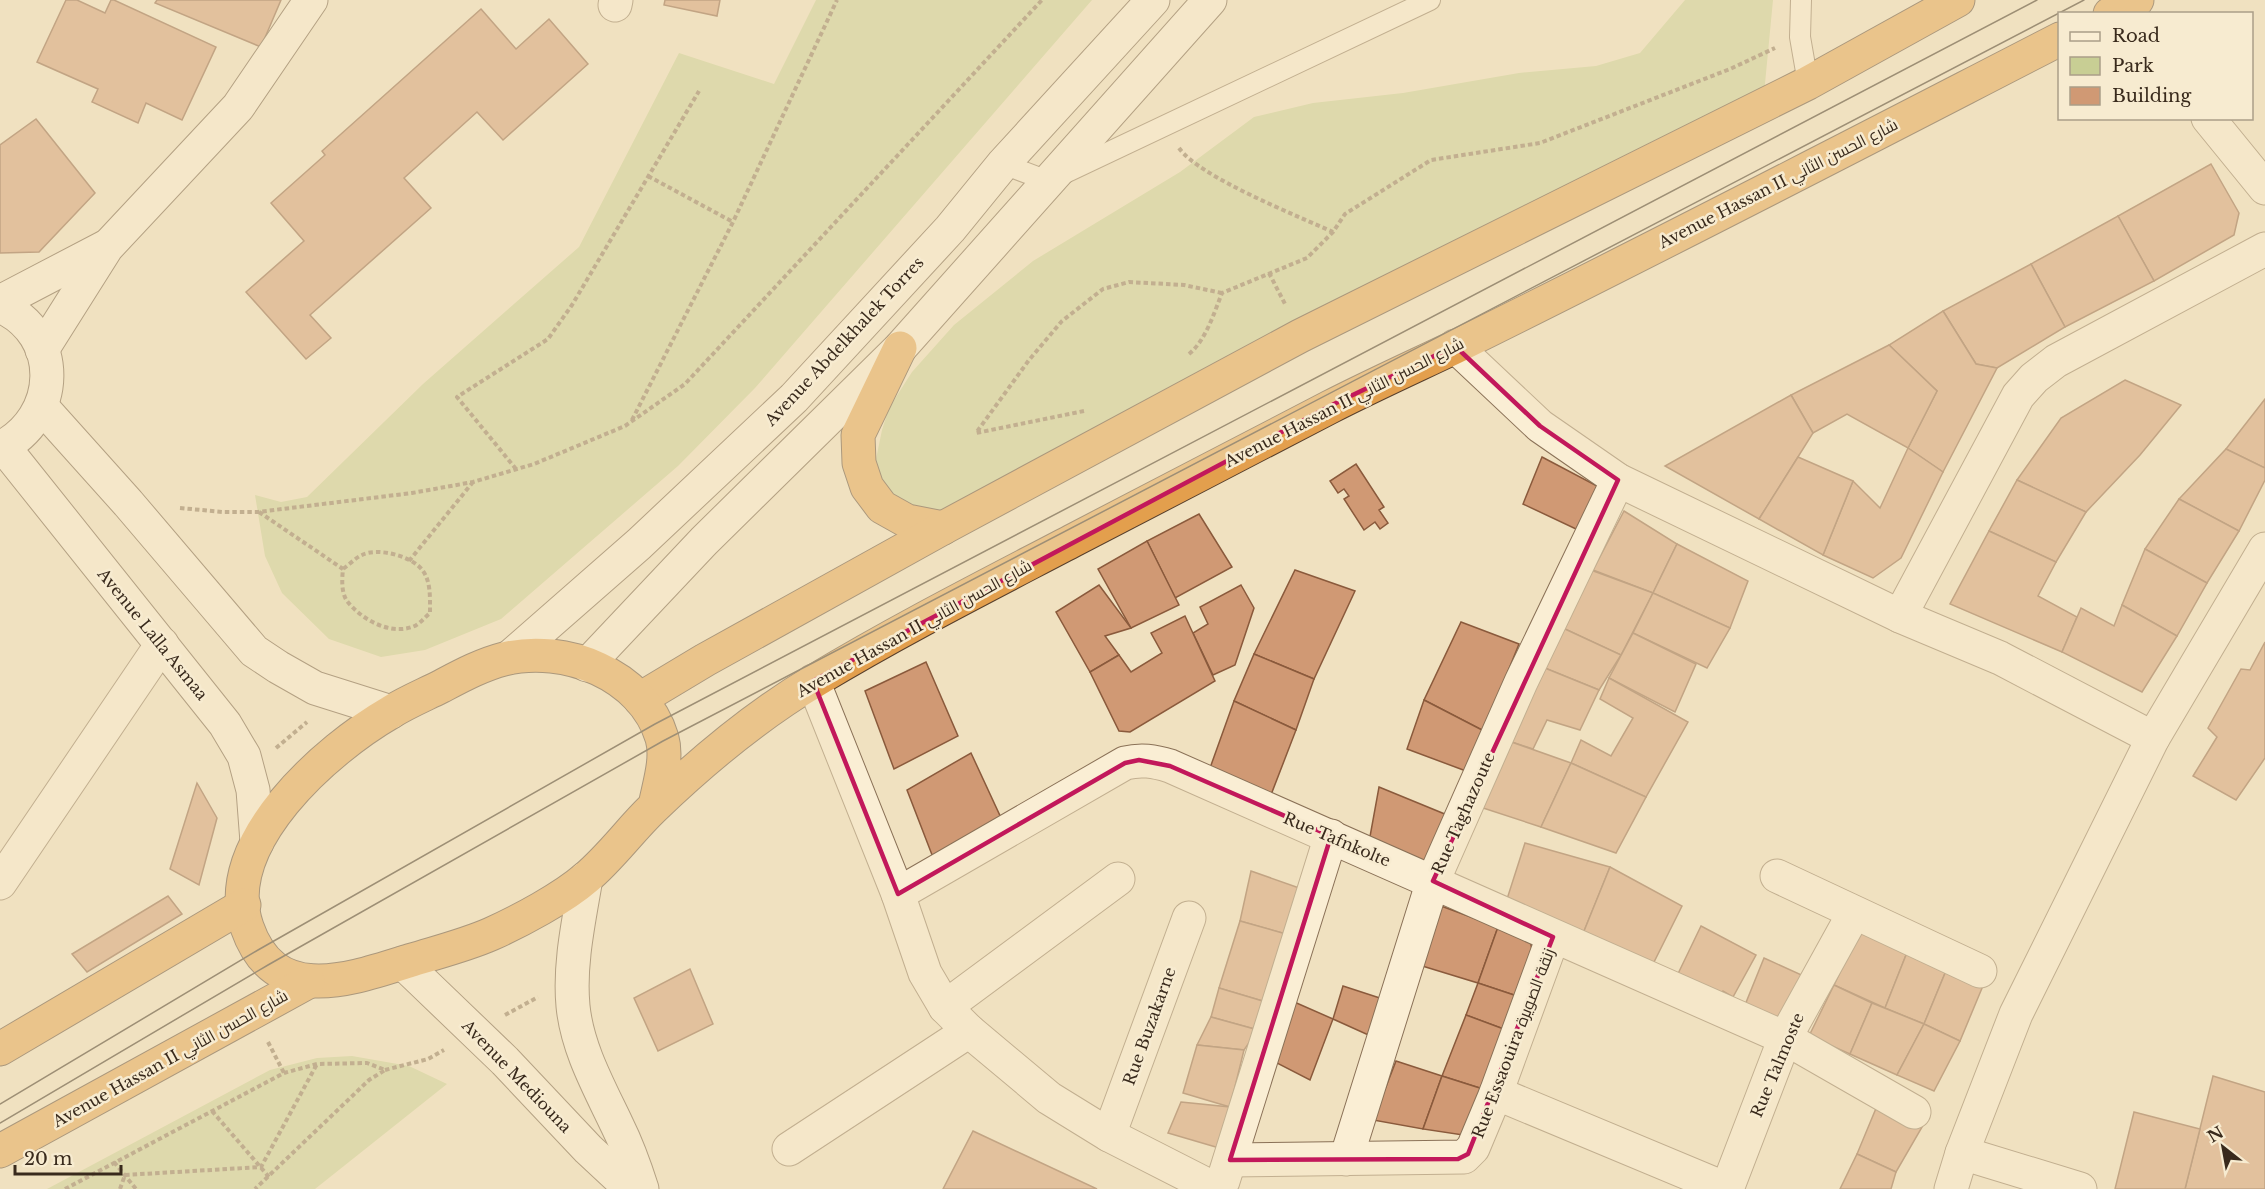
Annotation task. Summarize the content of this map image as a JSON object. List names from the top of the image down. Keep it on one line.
{"streets":{"highway":["Avenue Hassan II شارع الحسن الثاني"],"street":["Avenue Abdelkhalek Torres","Avenue Lalla Asmaa","Rue Taghazoute","Rue Tafnkolte","Rue Buzakarne","Rue Essaouira زنقة الصويرة","Rue Talmoste","Avenue Mediouna"]},"crossings":[["Avenue Hassan II شارع الحسن الثاني","Avenue Mediouna"],["Rue Taghazoute","Rue Tafnkolte"],["Rue Taghazoute","Rue Essaouira زنقة الصويرة"],["Rue Tafnkolte","Rue Essaouira زنقة الصويرة"],["Rue Tafnkolte","Rue Talmoste"]],"legend":["Road","Park","Building"],"scale_bar":"20 m","north":"top left"}
